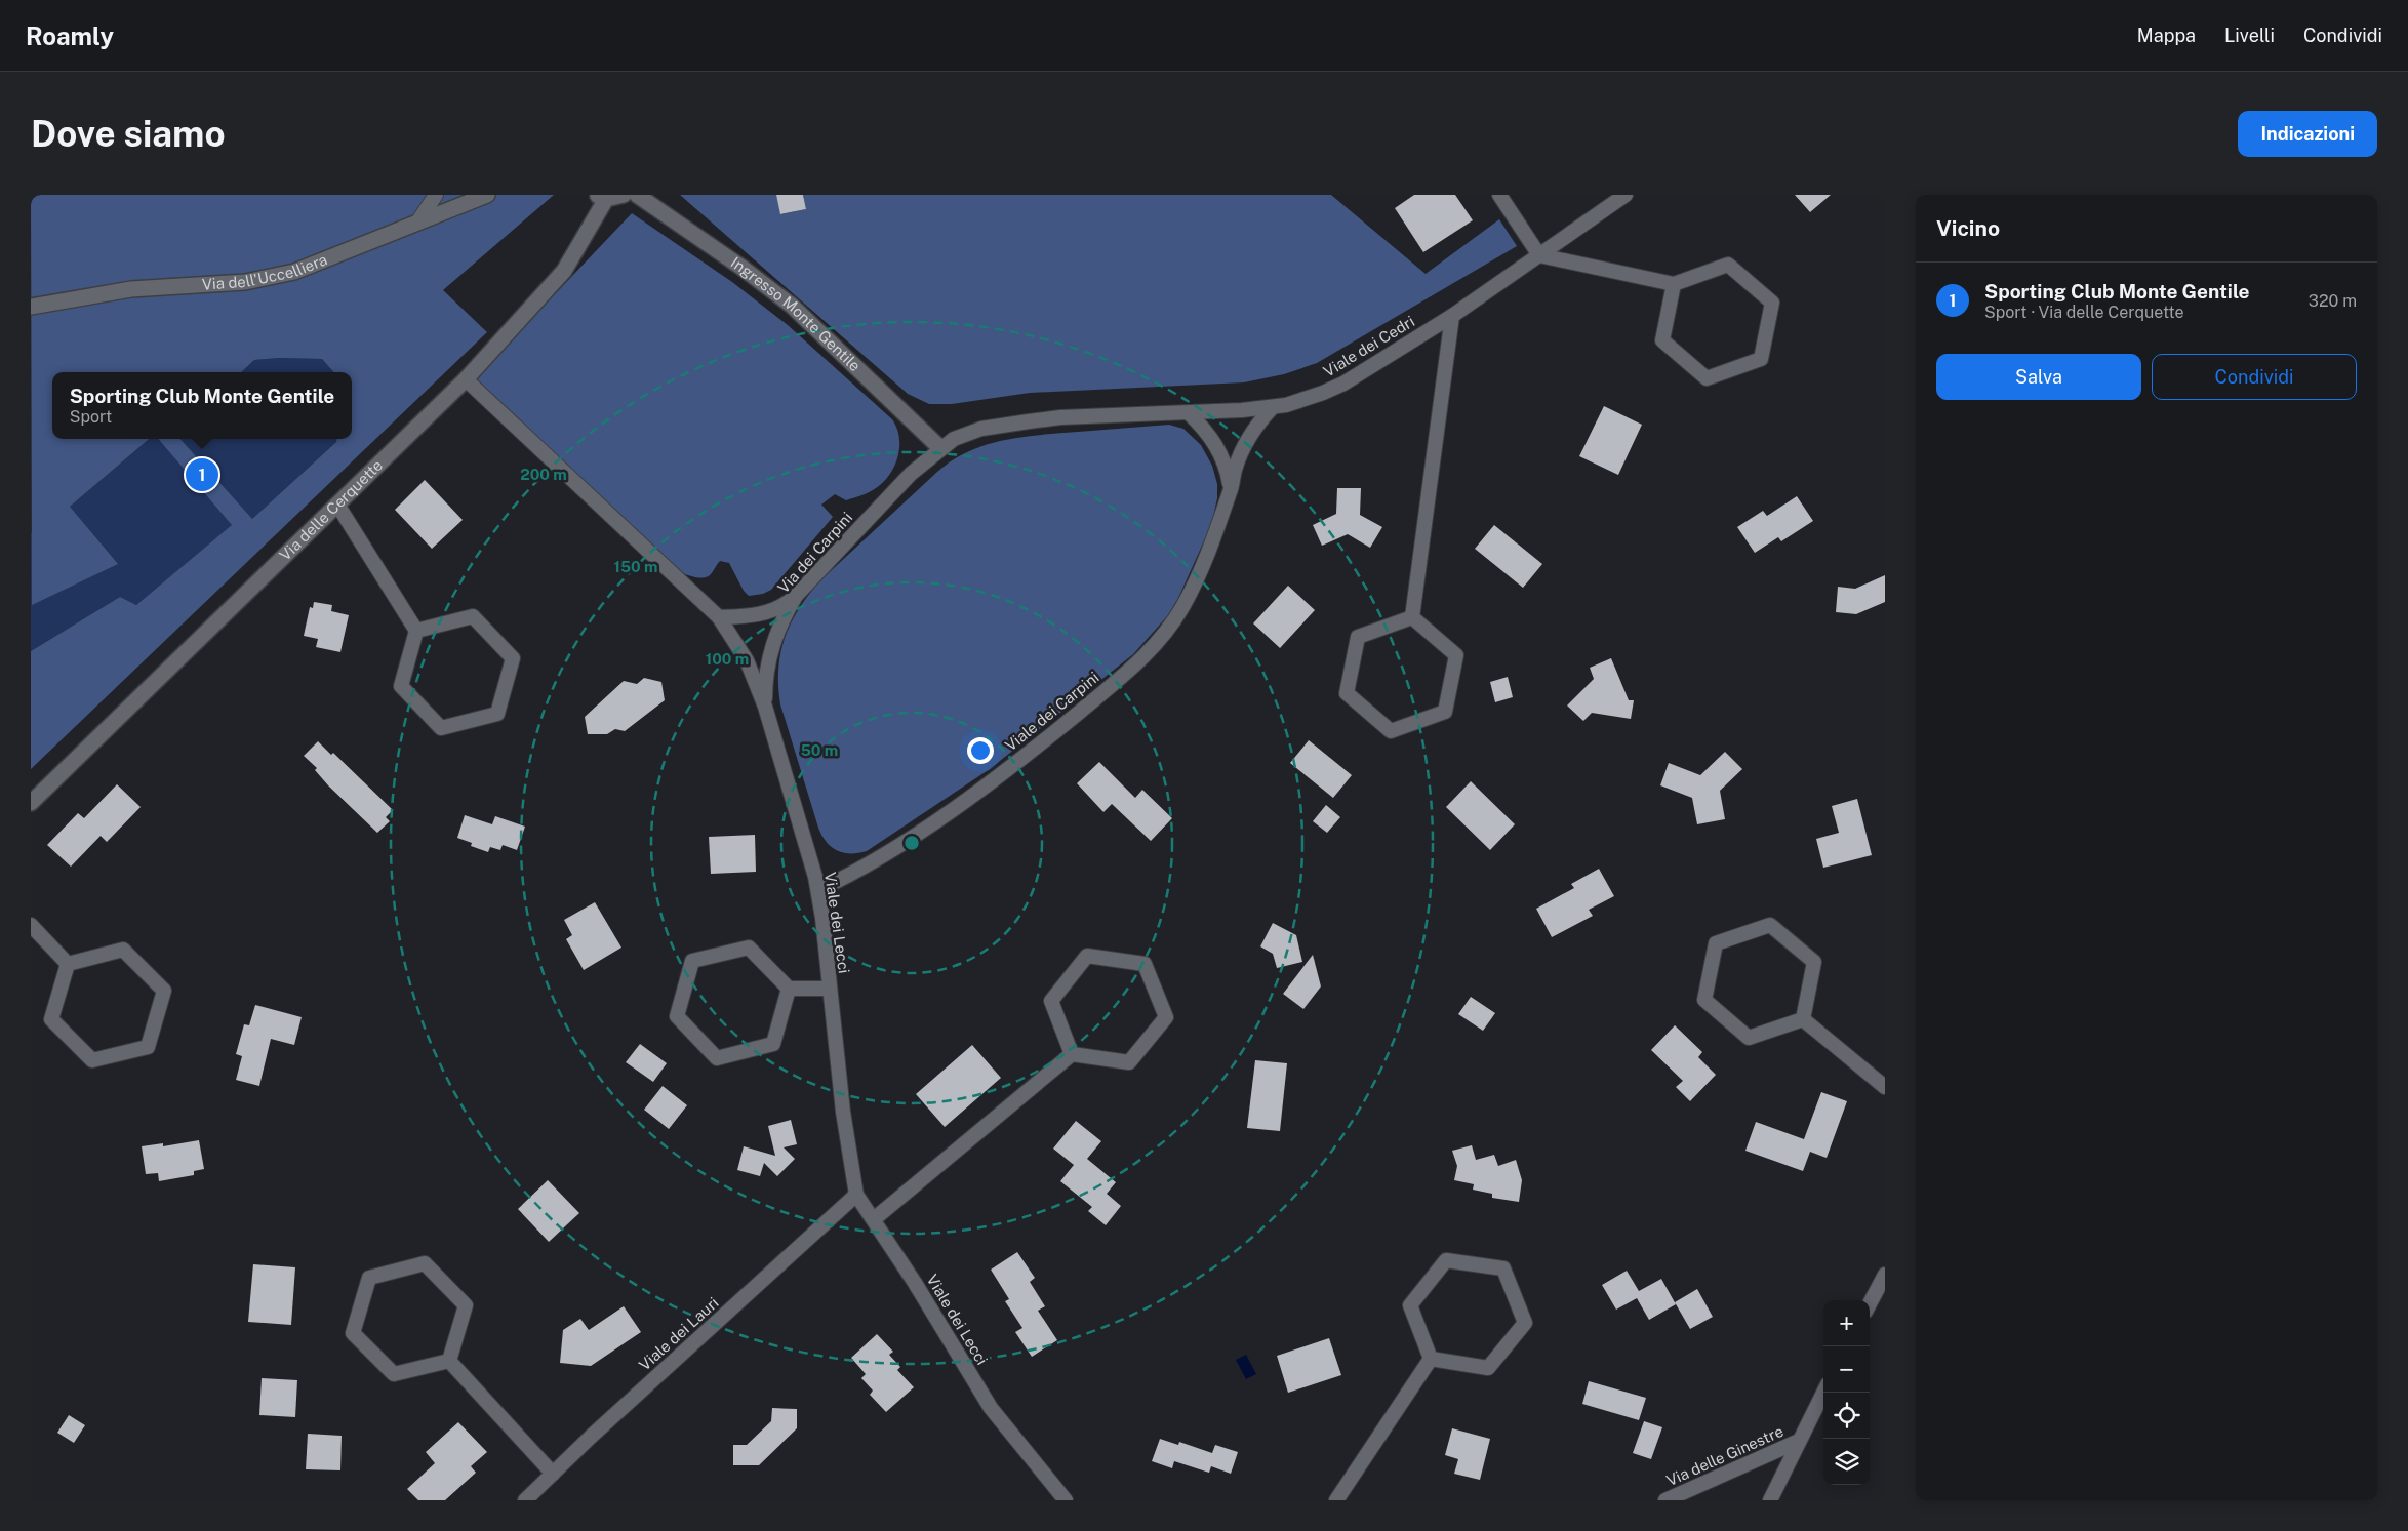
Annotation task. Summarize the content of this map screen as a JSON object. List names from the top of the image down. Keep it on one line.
{"streets":{"street":["Via dell'Uccelliera","Ingresso Monte Gentile","Viale dei Cedri","Via delle Cerquette","Via dei Carpini","Viale dei Carpini","Viale dei Lecci","Viale dei Lauri","Via delle Ginestre"]},"crossings":[["Ingresso Monte Gentile","Viale dei Cedri"],["Ingresso Monte Gentile","Via dei Carpini"],["Viale dei Cedri","Via dei Carpini"],["Viale dei Cedri","Viale dei Carpini"],["Via delle Cerquette","Viale dei Lecci"],["Via dei Carpini","Viale dei Lecci"],["Viale dei Carpini","Viale dei Lecci"],["Viale dei Lecci","Viale dei Lauri"]],"page":{"header":"Roamly","nav":["Mappa","Livelli","Condividi"],"buttons":["Indicazioni",["Salva","Condividi"]],"title":"Dove siamo","heading":"Vicino","list":[{"mark":"1","name":"Sporting Club Monte Gentile","note":"Sport · Via delle Cerquette","value":"320 m"}],"popup":["Sporting Club Monte Gentile","Sport"],"pins":"1","map_buttons":["+","−"]},"rings":["200 m","150 m","100 m","50 m"]}
